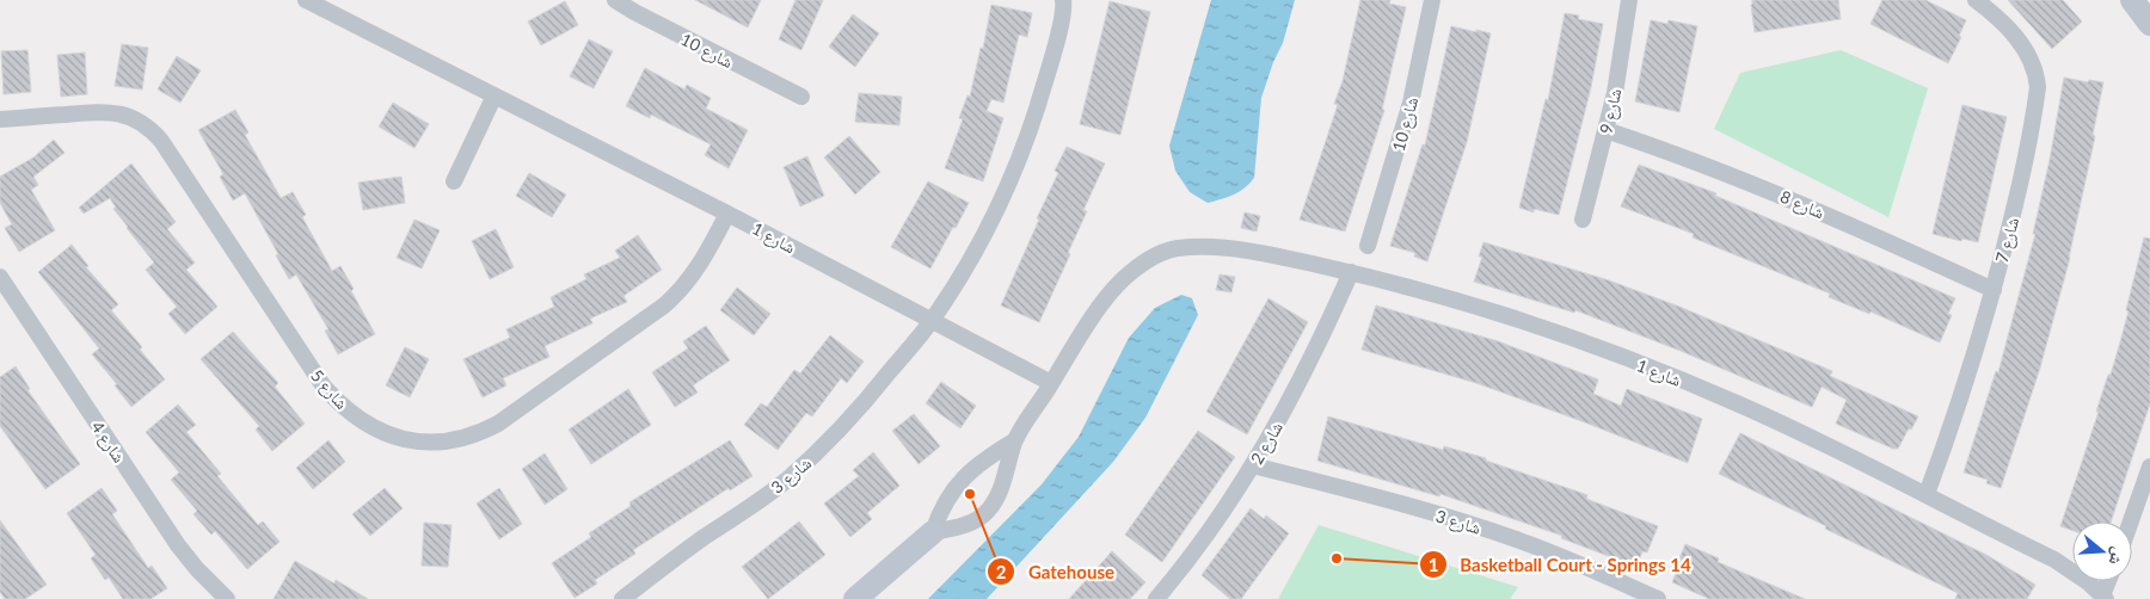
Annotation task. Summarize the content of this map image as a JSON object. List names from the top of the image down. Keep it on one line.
{"streets":{"street":["شارع 10","شارع 9","شارع 8","شارع 1","شارع 7","شارع 5","شارع 4","شارع 2","شارع 3"]},"crossings":[["شارع 9","شارع 8"],["شارع 8","شارع 7"],["شارع 1","شارع 7"],["شارع 1","شارع 5"],["شارع 1","شارع 2"],["شارع 1","شارع 3"],["شارع 2","شارع 3"]],"places":["Gatehouse","Basketball Court - Springs 14"],"north":"right"}
